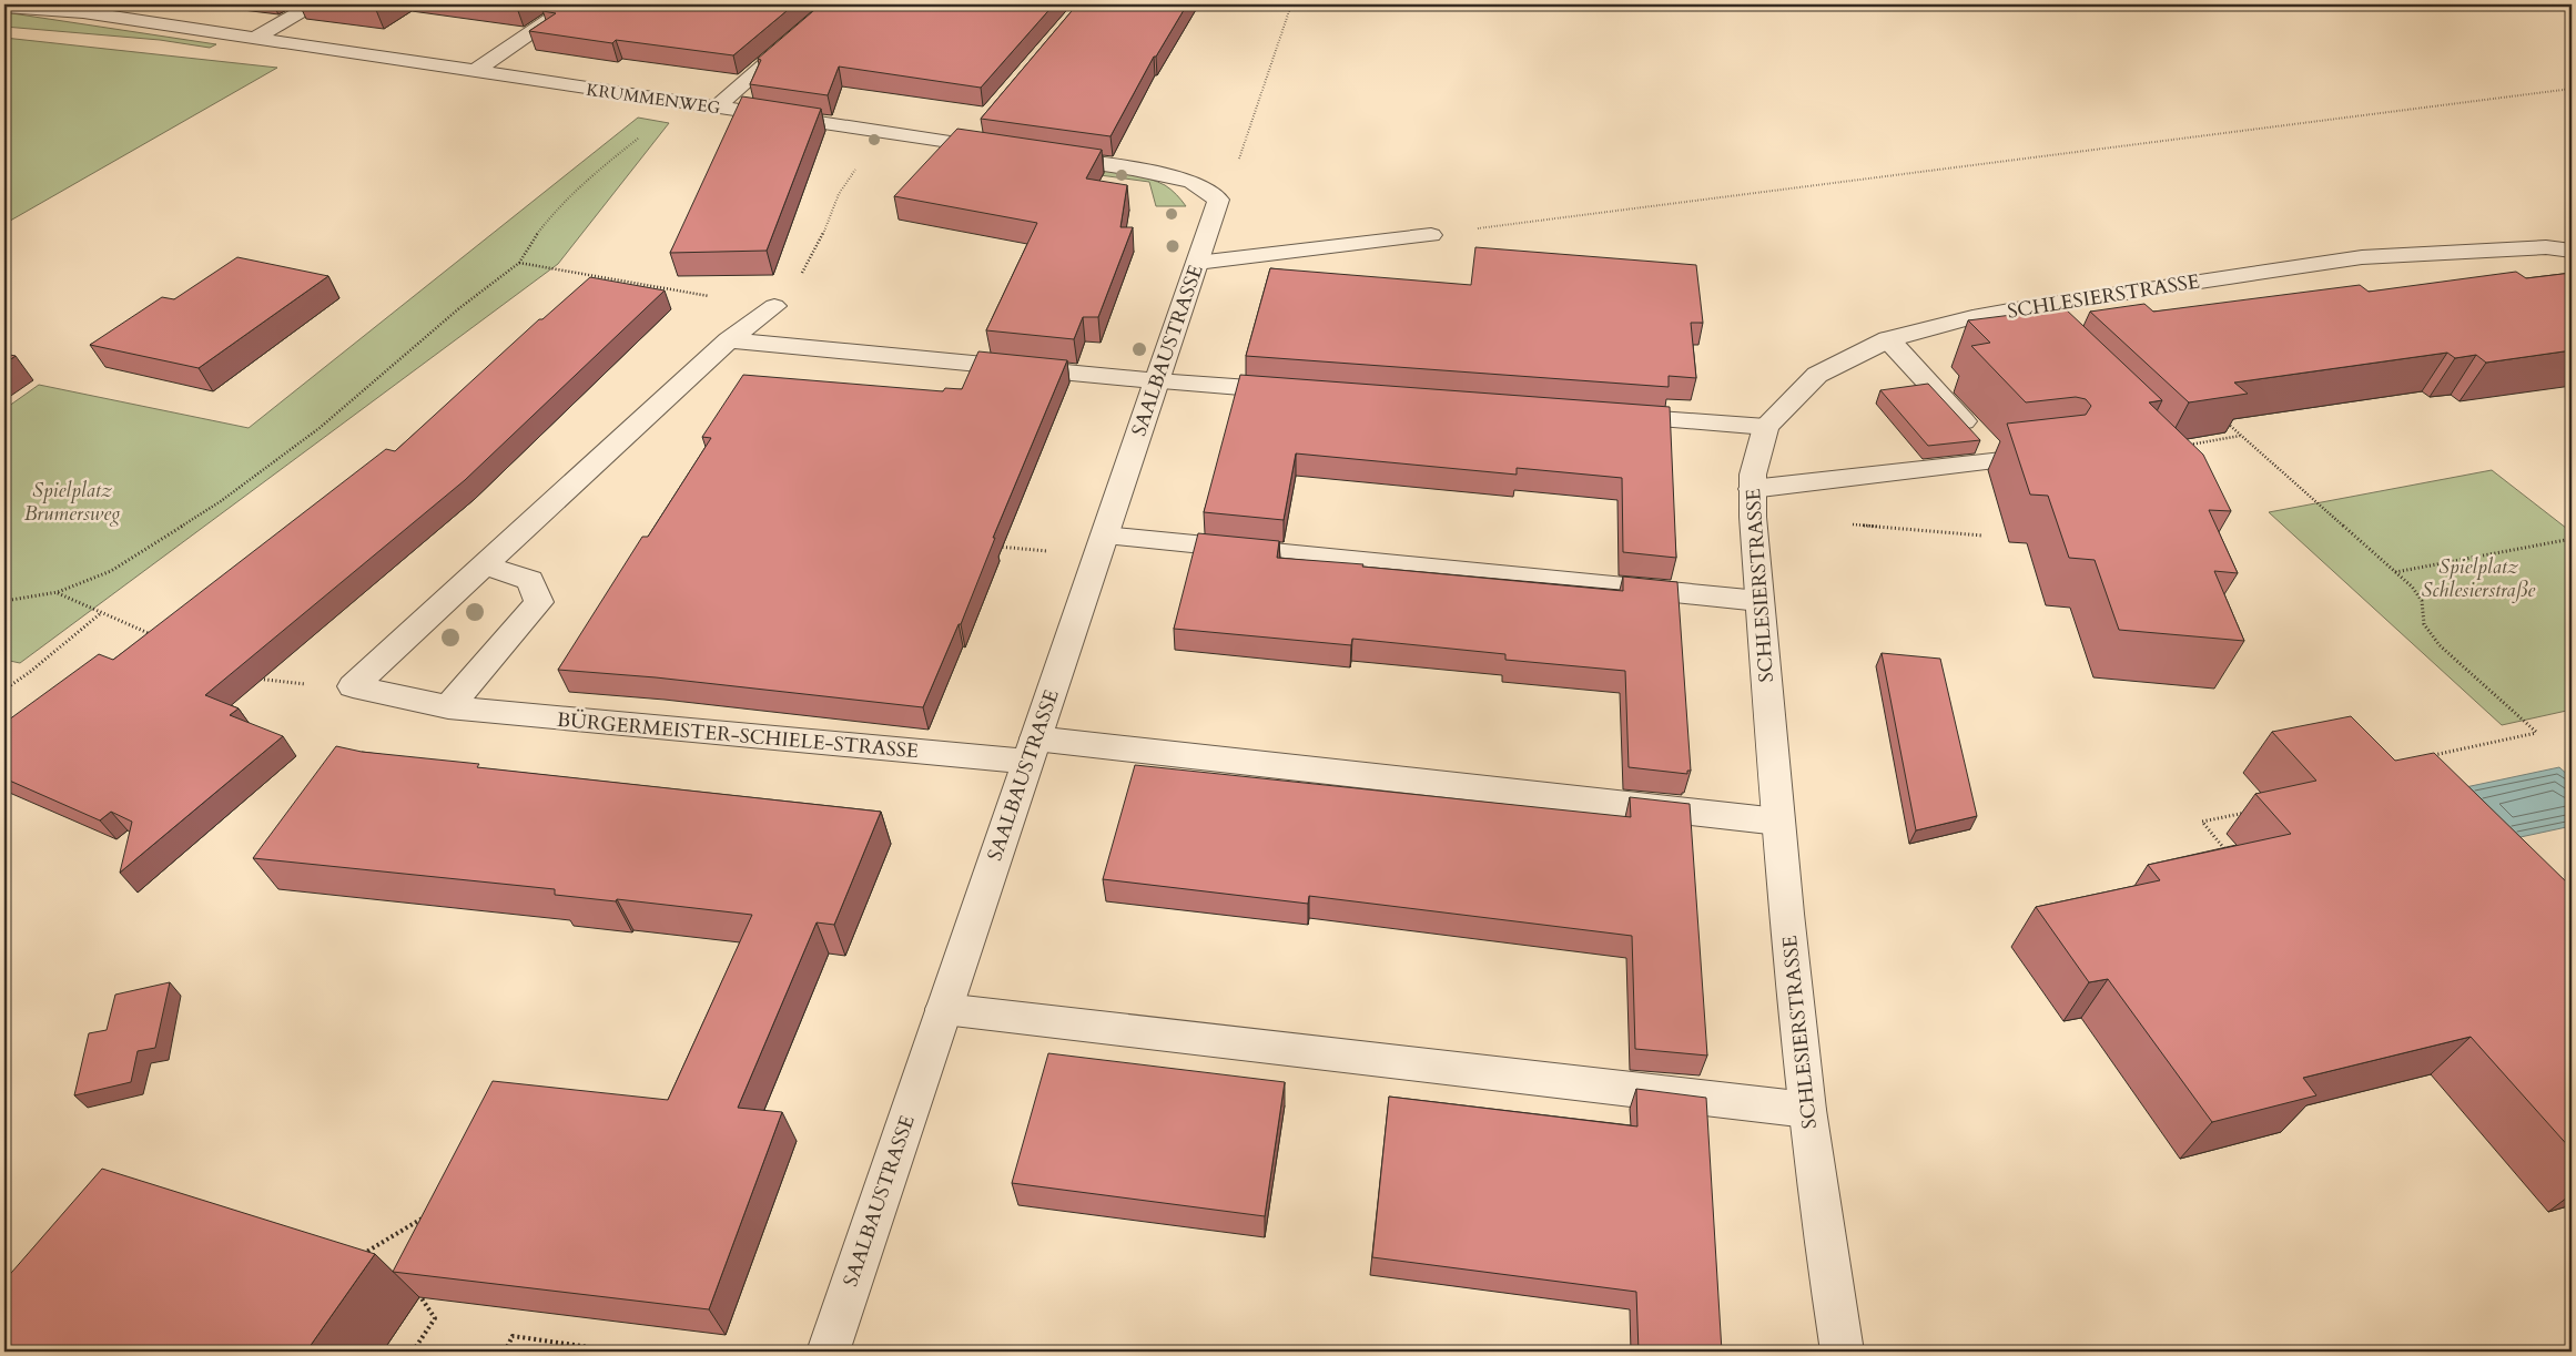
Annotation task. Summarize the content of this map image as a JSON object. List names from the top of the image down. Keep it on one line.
{"streets":{"street":["KRUMMENWEG","SCHLESIERSTRASSE","SAALBAUSTRASSE","BÜRGERMEISTER-SCHIELE-STRASSE"]},"crossings":[["SCHLESIERSTRASSE","BÜRGERMEISTER-SCHIELE-STRASSE"],["SAALBAUSTRASSE","BÜRGERMEISTER-SCHIELE-STRASSE"]],"parks":["Spielplatz Brumersweg","Spielplatz Schlesierstraße"]}
